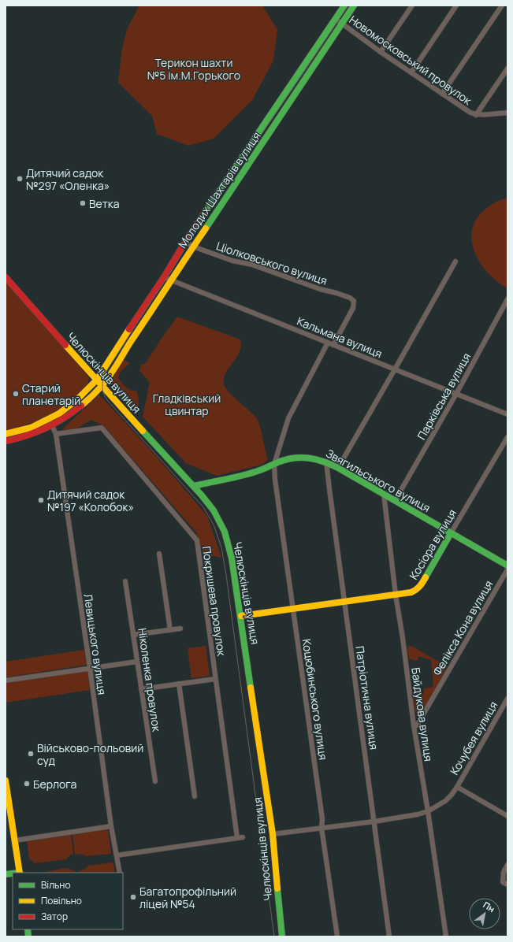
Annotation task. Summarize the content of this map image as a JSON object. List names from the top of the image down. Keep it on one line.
{"streets":{"main road":["Молодих Шахтарів вулиця","Челюскінців вулиця","Звягильського вулиця","Косіора вулиця"],"street":["Новомосковський провулок","Ціолковського вулиця","Кальмана вулиця","Парківська вулиця","Покришева провулок","Фелікса Кона вулиця","Левицького вулиця","Ніколенка провулок","Патріотична вулиця","Коцюбинського вулиця","Байдукова вулиця","Кочубея вулиця"]},"crossings":[["Новомосковський провулок","Молодих Шахтарів вулиця"],["Молодих Шахтарів вулиця","Ціолковського вулиця"],["Молодих Шахтарів вулиця","Кальмана вулиця"],["Молодих Шахтарів вулиця","Челюскінців вулиця"],["Молодих Шахтарів вулиця","Левицького вулиця"],["Ціолковського вулиця","Кальмана вулиця"],["Кальмана вулиця","Парківська вулиця"],["Кальмана вулиця","Коцюбинського вулиця"],["Челюскінців вулиця","Звягильського вулиця"],["Челюскінців вулиця","Косіора вулиця"],["Челюскінців вулиця","Кочубея вулиця"],["Парківська вулиця","Звягильського вулиця"],["Звягильського вулиця","Косіора вулиця"],["Звягильського вулиця","Патріотична вулиця"],["Звягильського вулиця","Коцюбинського вулиця"],["Звягильського вулиця","Байдукова вулиця"],["Косіора вулиця","Патріотична вулиця"],["Косіора вулиця","Коцюбинського вулиця"],["Косіора вулиця","Байдукова вулиця"],["Покришева провулок","Левицького вулиця"],["Фелікса Кона вулиця","Байдукова вулиця"],["Патріотична вулиця","Кочубея вулиця"],["Коцюбинського вулиця","Кочубея вулиця"],["Байдукова вулиця","Кочубея вулиця"]],"parks":["Терикон шахти №5 ім.М.Горького","Гладківський цвинтар"],"places":["Дитячий садок №297 «Оленка»","Ветка","Старий планетарій","Дитячий садок №197 «Колобок»","Військово-польовий суд","Берлога","Багатопрофільний ліцей №54"],"legend":["Вільно","Повільно","Затор"],"north":"top right"}
